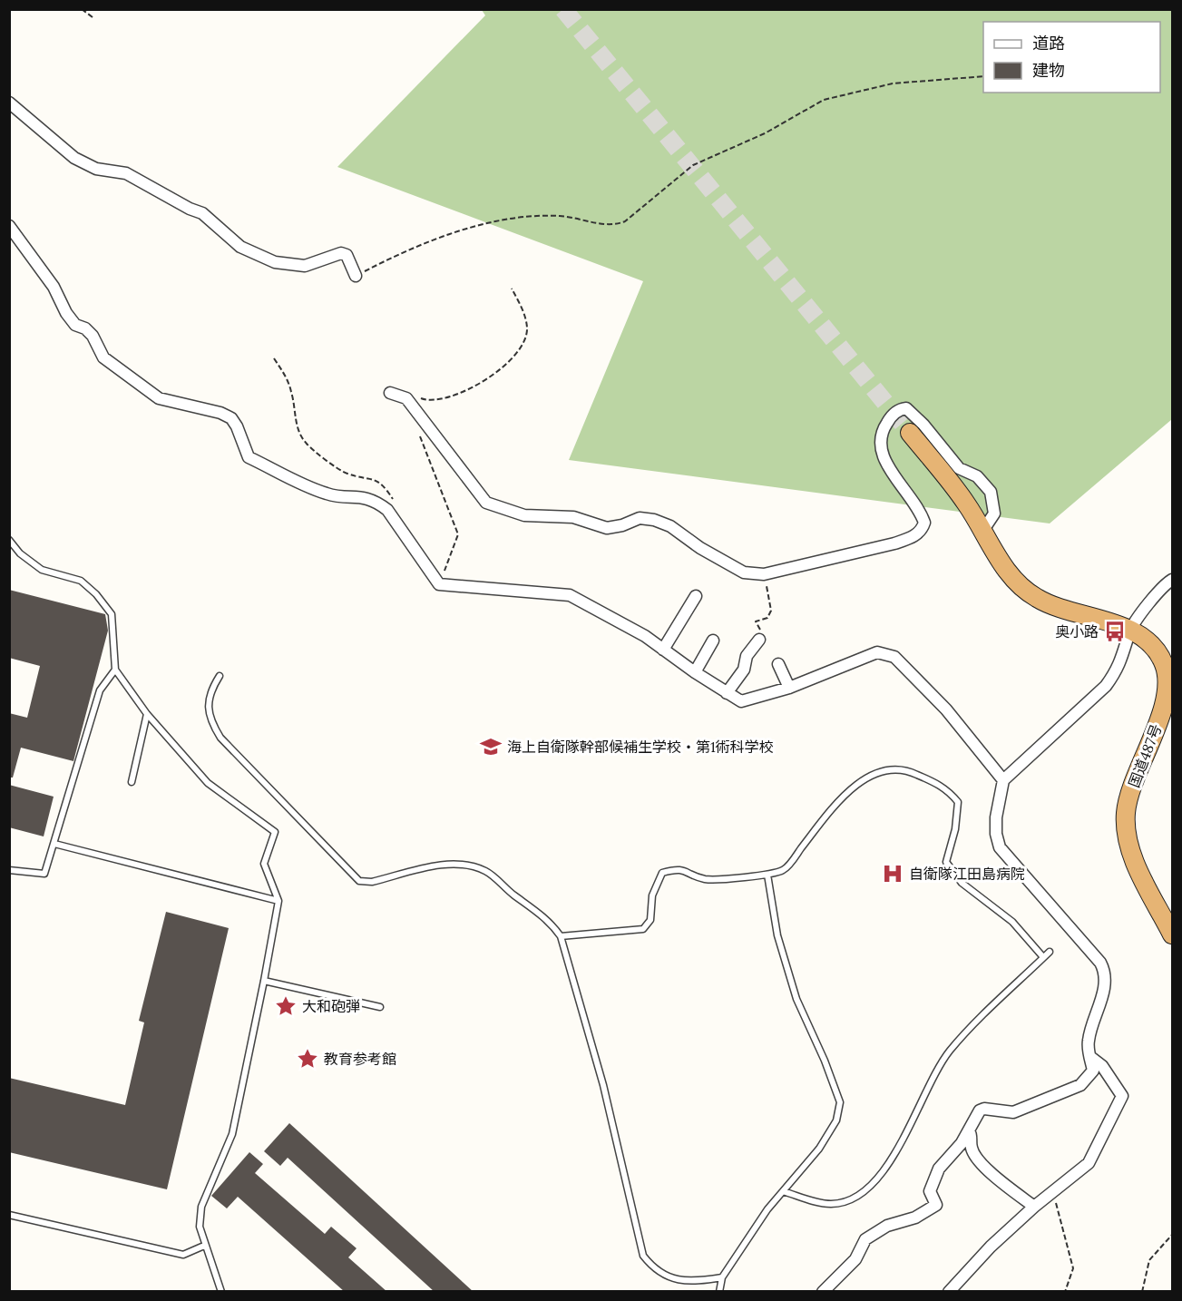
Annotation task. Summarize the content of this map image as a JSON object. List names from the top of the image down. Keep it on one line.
{"streets":{"highway":["国道487号"]},"places":{"bus stop":["奥小路"],"school or university":["海上自衛隊幹部候補生学校・第1術科学校"],"hospital":["自衛隊江田島病院"],"place":["大和砲弾","教育参考館"]},"legend":["道路","建物"]}
